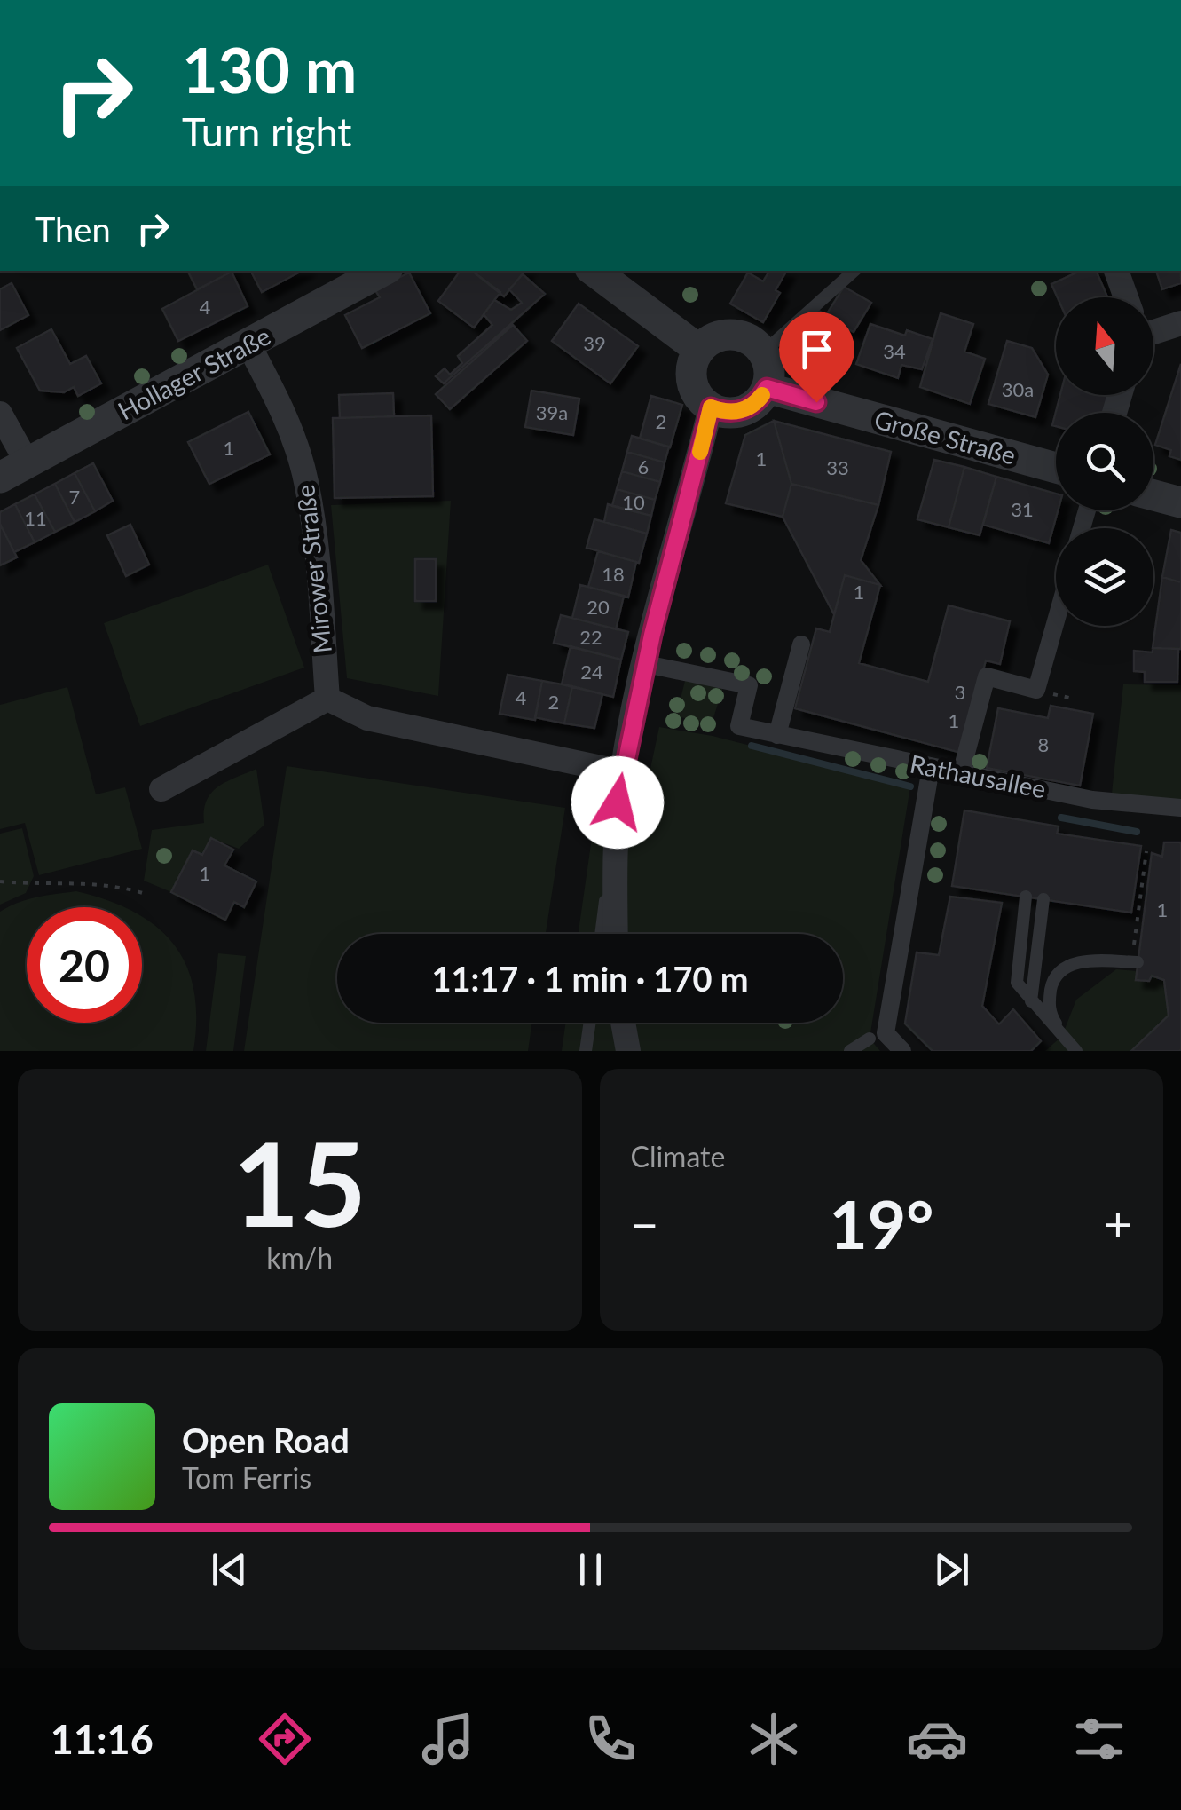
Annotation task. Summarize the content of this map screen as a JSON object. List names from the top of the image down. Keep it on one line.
{"streets":{"street":["Hollager Straße","Große Straße","Mirower Straße","Rathausallee"]},"crossings":[["Hollager Straße","Mirower Straße"]],"house_numbers":["4","39","34","30a","39a","2","1","1","6","33","7","10","31","11","18","1","20","22","24","3","4","2","1","8","1","1"],"north":"top","page":{"turn":["130 m","Turn right"],"then":"Then","limit":"20","trip":"11:17 · 1 min · 170 m","tile":[["15","km/h"],"Climate"],"heat":["−","19°","+"],"song":["Open Road","Tom Ferris"],"tabs":"11:16"}}
